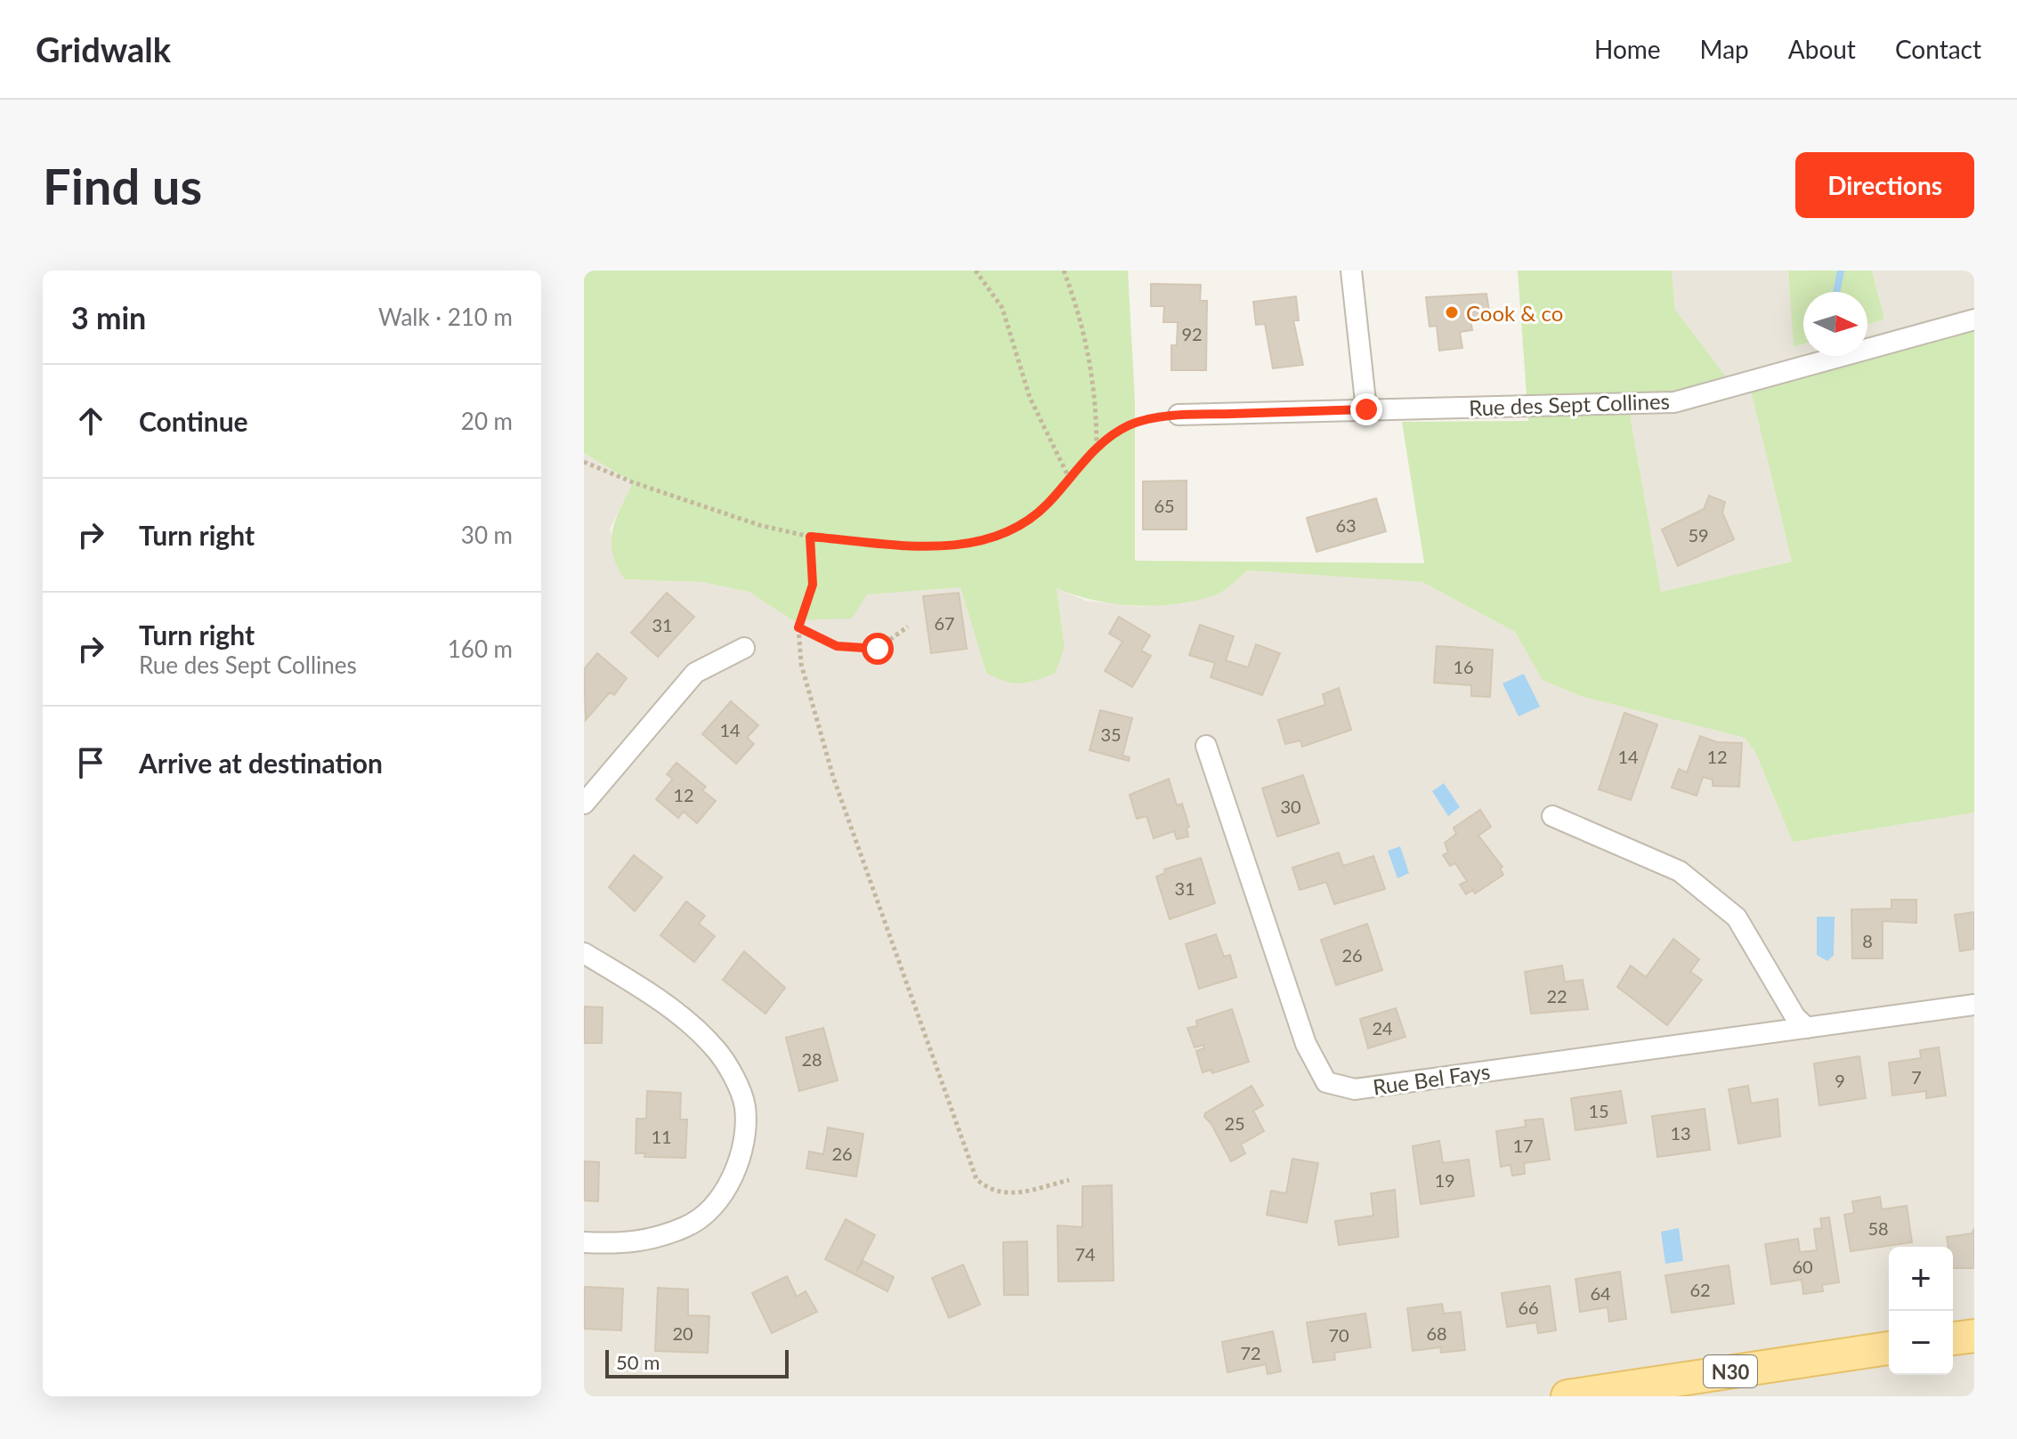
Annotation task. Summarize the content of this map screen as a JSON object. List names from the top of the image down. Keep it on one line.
{"streets":{"main road":["N30"],"street":["Rue des Sept Collines","Rue Bel Fays"]},"places":["Cook & co"],"house_numbers":["92","65","63","59","67","31","16","14","35","14","12","12","30","31","8","26","22","24","28","7","9","15","25","13","11","17","26","19","58","74","60","62","64","66","20","68","70","72"],"scale_bar":"50 m","north":"right","page":{"header":"Gridwalk","nav":["Home","Map","About","Contact"],"buttons":"Directions","title":"Find us","heading":["3 min","Walk · 210 m"],"list":[["Continue","20 m"],["Turn right","30 m"],["Turn right","Rue des Sept Collines","160 m"],"Arrive at destination"],"map_buttons":["+","−"],"scale":"50 m"}}
